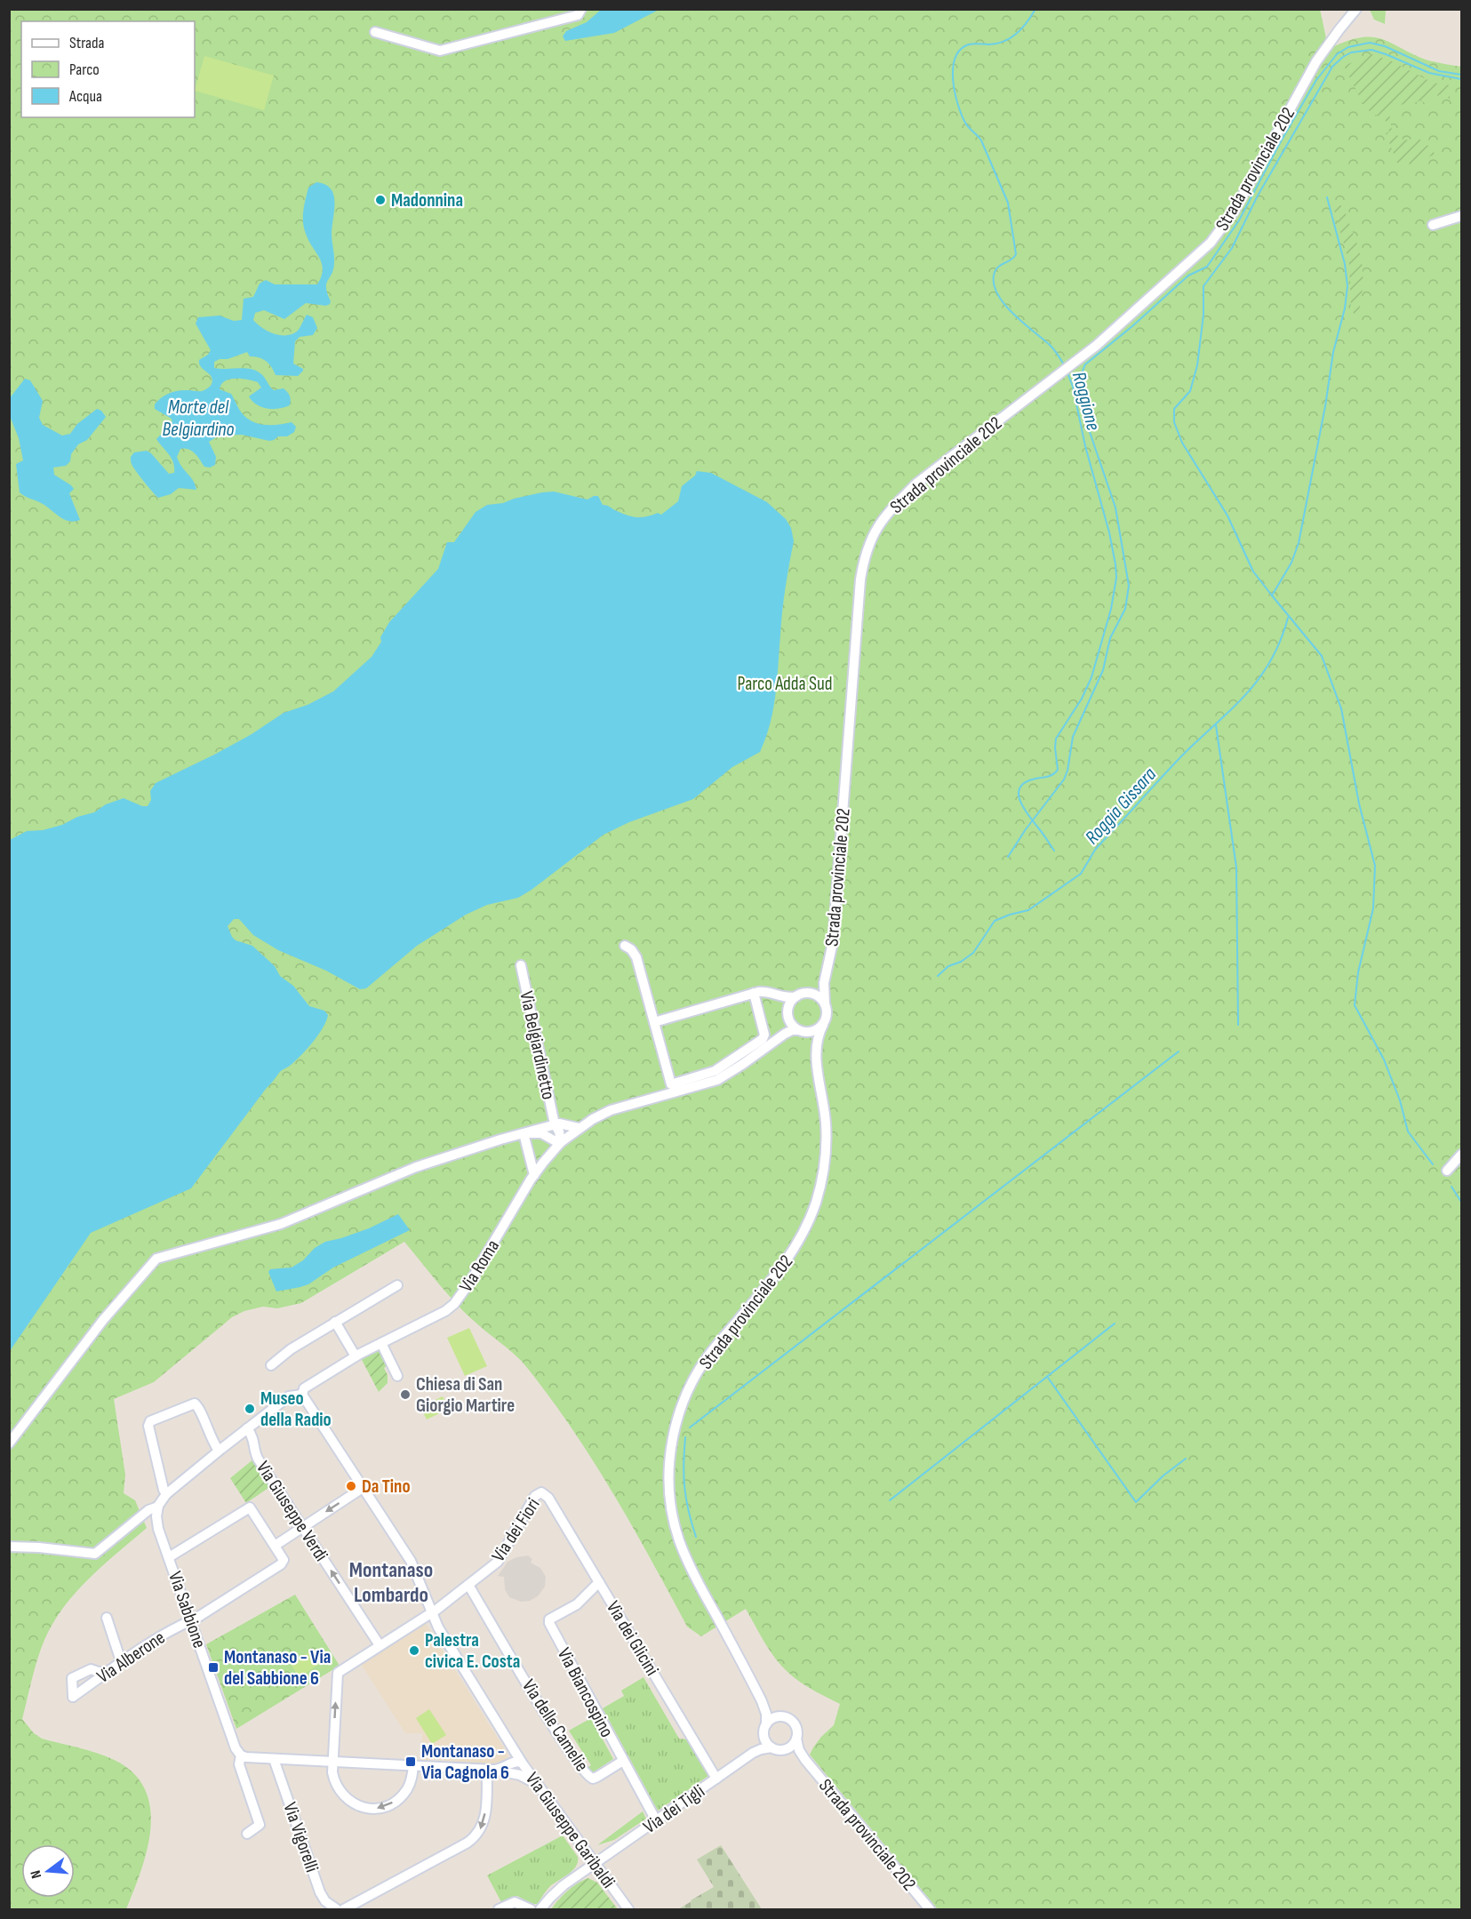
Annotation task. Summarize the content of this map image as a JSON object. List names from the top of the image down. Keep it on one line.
{"streets":{"street":["Strada provinciale 202","Via Belgiardinetto","Via Roma","Via Giuseppe Verdi","Via dei Fiori","Via Sabbione","Via dei Glicini","Via Alberone","Via Biancospino","Via delle Camelie","Via dei Tigli","Via Giuseppe Garibaldi","Via Vigorelli"]},"crossings":[["Strada provinciale 202","Via Roma"],["Strada provinciale 202","Via dei Tigli"],["Via Belgiardinetto","Via Roma"],["Via Roma","Via Giuseppe Verdi"],["Via Roma","Via Giuseppe Garibaldi"],["Via Giuseppe Verdi","Via dei Fiori"],["Via dei Fiori","Via dei Glicini"],["Via dei Fiori","Via delle Camelie"],["Via dei Fiori","Via Giuseppe Garibaldi"],["Via Sabbione","Via Alberone"],["Via dei Glicini","Via Biancospino"],["Via dei Glicini","Via dei Tigli"],["Via Biancospino","Via delle Camelie"],["Via Biancospino","Via dei Tigli"],["Via dei Tigli","Via Giuseppe Garibaldi"]],"one_way":["Via Giuseppe Verdi"],"districts":["Montanaso Lombardo"],"water":["Roggione","Morte del Belgiardino","Roggia Gissara"],"parks":["Parco Adda Sud"],"places":{"other":["Madonnina","Chiesa di San Giorgio Martire","Museo della Radio","Da Tino","Palestra civica E. Costa"],"transit":["Montanaso - Via del Sabbione 6","Montanaso - Via Cagnola 6"]},"legend":["Strada","Parco","Acqua"],"north":"left"}
